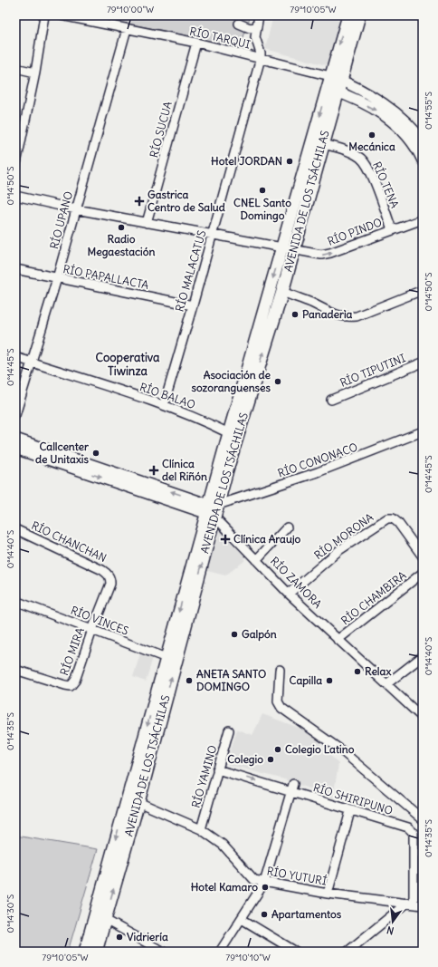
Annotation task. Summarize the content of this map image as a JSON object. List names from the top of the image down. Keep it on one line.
{"streets":{"main road":["AVENIDA DE LOS TSÁCHILAS"],"street":["RÍO TARQUI","RÍO SUCUA","RÍO TENA","RÍO UPANO","RÍO PINDO","RÍO MALACATUS","RÍO PAPALLACTA","RÍO TIPUTINI","RÍO BALAO","RÍO CONONACO","RÍO MORONA","RÍO CHANCHAN","RÍO ZAMORA","RÍO CHAMBIRA","RÍO VINCES","RÍO MIRA","RÍO YAMINO","RÍO SHIRIPUNO","RÍO YUTURÍ"]},"crossings":[["RÍO TARQUI","RÍO SUCUA"],["RÍO TARQUI","AVENIDA DE LOS TSÁCHILAS"],["RÍO TARQUI","RÍO UPANO"],["RÍO TARQUI","RÍO MALACATUS"],["RÍO SUCUA","RÍO PINDO"],["RÍO TENA","AVENIDA DE LOS TSÁCHILAS"],["RÍO TENA","RÍO PINDO"],["AVENIDA DE LOS TSÁCHILAS","RÍO PINDO"],["AVENIDA DE LOS TSÁCHILAS","RÍO BALAO"],["AVENIDA DE LOS TSÁCHILAS","RÍO CONONACO"],["AVENIDA DE LOS TSÁCHILAS","RÍO ZAMORA"],["AVENIDA DE LOS TSÁCHILAS","RÍO VINCES"],["AVENIDA DE LOS TSÁCHILAS","RÍO YUTURÍ"],["RÍO UPANO","RÍO PINDO"],["RÍO UPANO","RÍO PAPALLACTA"],["RÍO UPANO","RÍO BALAO"],["RÍO PINDO","RÍO MALACATUS"],["RÍO MALACATUS","RÍO PAPALLACTA"],["RÍO MALACATUS","RÍO BALAO"],["RÍO CONONACO","RÍO ZAMORA"],["RÍO MORONA","RÍO ZAMORA"],["RÍO CHANCHAN","RÍO MIRA"],["RÍO ZAMORA","RÍO CHAMBIRA"],["RÍO VINCES","RÍO MIRA"],["RÍO YAMINO","RÍO SHIRIPUNO"],["RÍO YAMINO","RÍO YUTURÍ"],["RÍO SHIRIPUNO","RÍO YUTURÍ"]],"districts":["Cooperativa Tiwinza"],"places":{"other":["Mecánica","Hotel JORDAN","CNEL Santo Domingo","Radio Megaestación","Panaderìa","Asociación de sozoranguenses","Callcenter de Unitaxis","Galpón","Relax","ANETA SANTO DOMINGO","Capilla","Colegio Latino","Colegio","Hotel Kamaro","Apartamentos","Vidriería"],"health":["Gastrica Centro de Salud","Clínica del Riñón","Clínica Araujo"]},"north":"bottom","coordinates":["79°10'00\"W","79°10'05\"W","0°14'55\"S","0°14'50\"S","0°14'45\"S","0°14'40\"S","0°14'35\"S","0°14'30\"S","79°10'10\"W"]}
